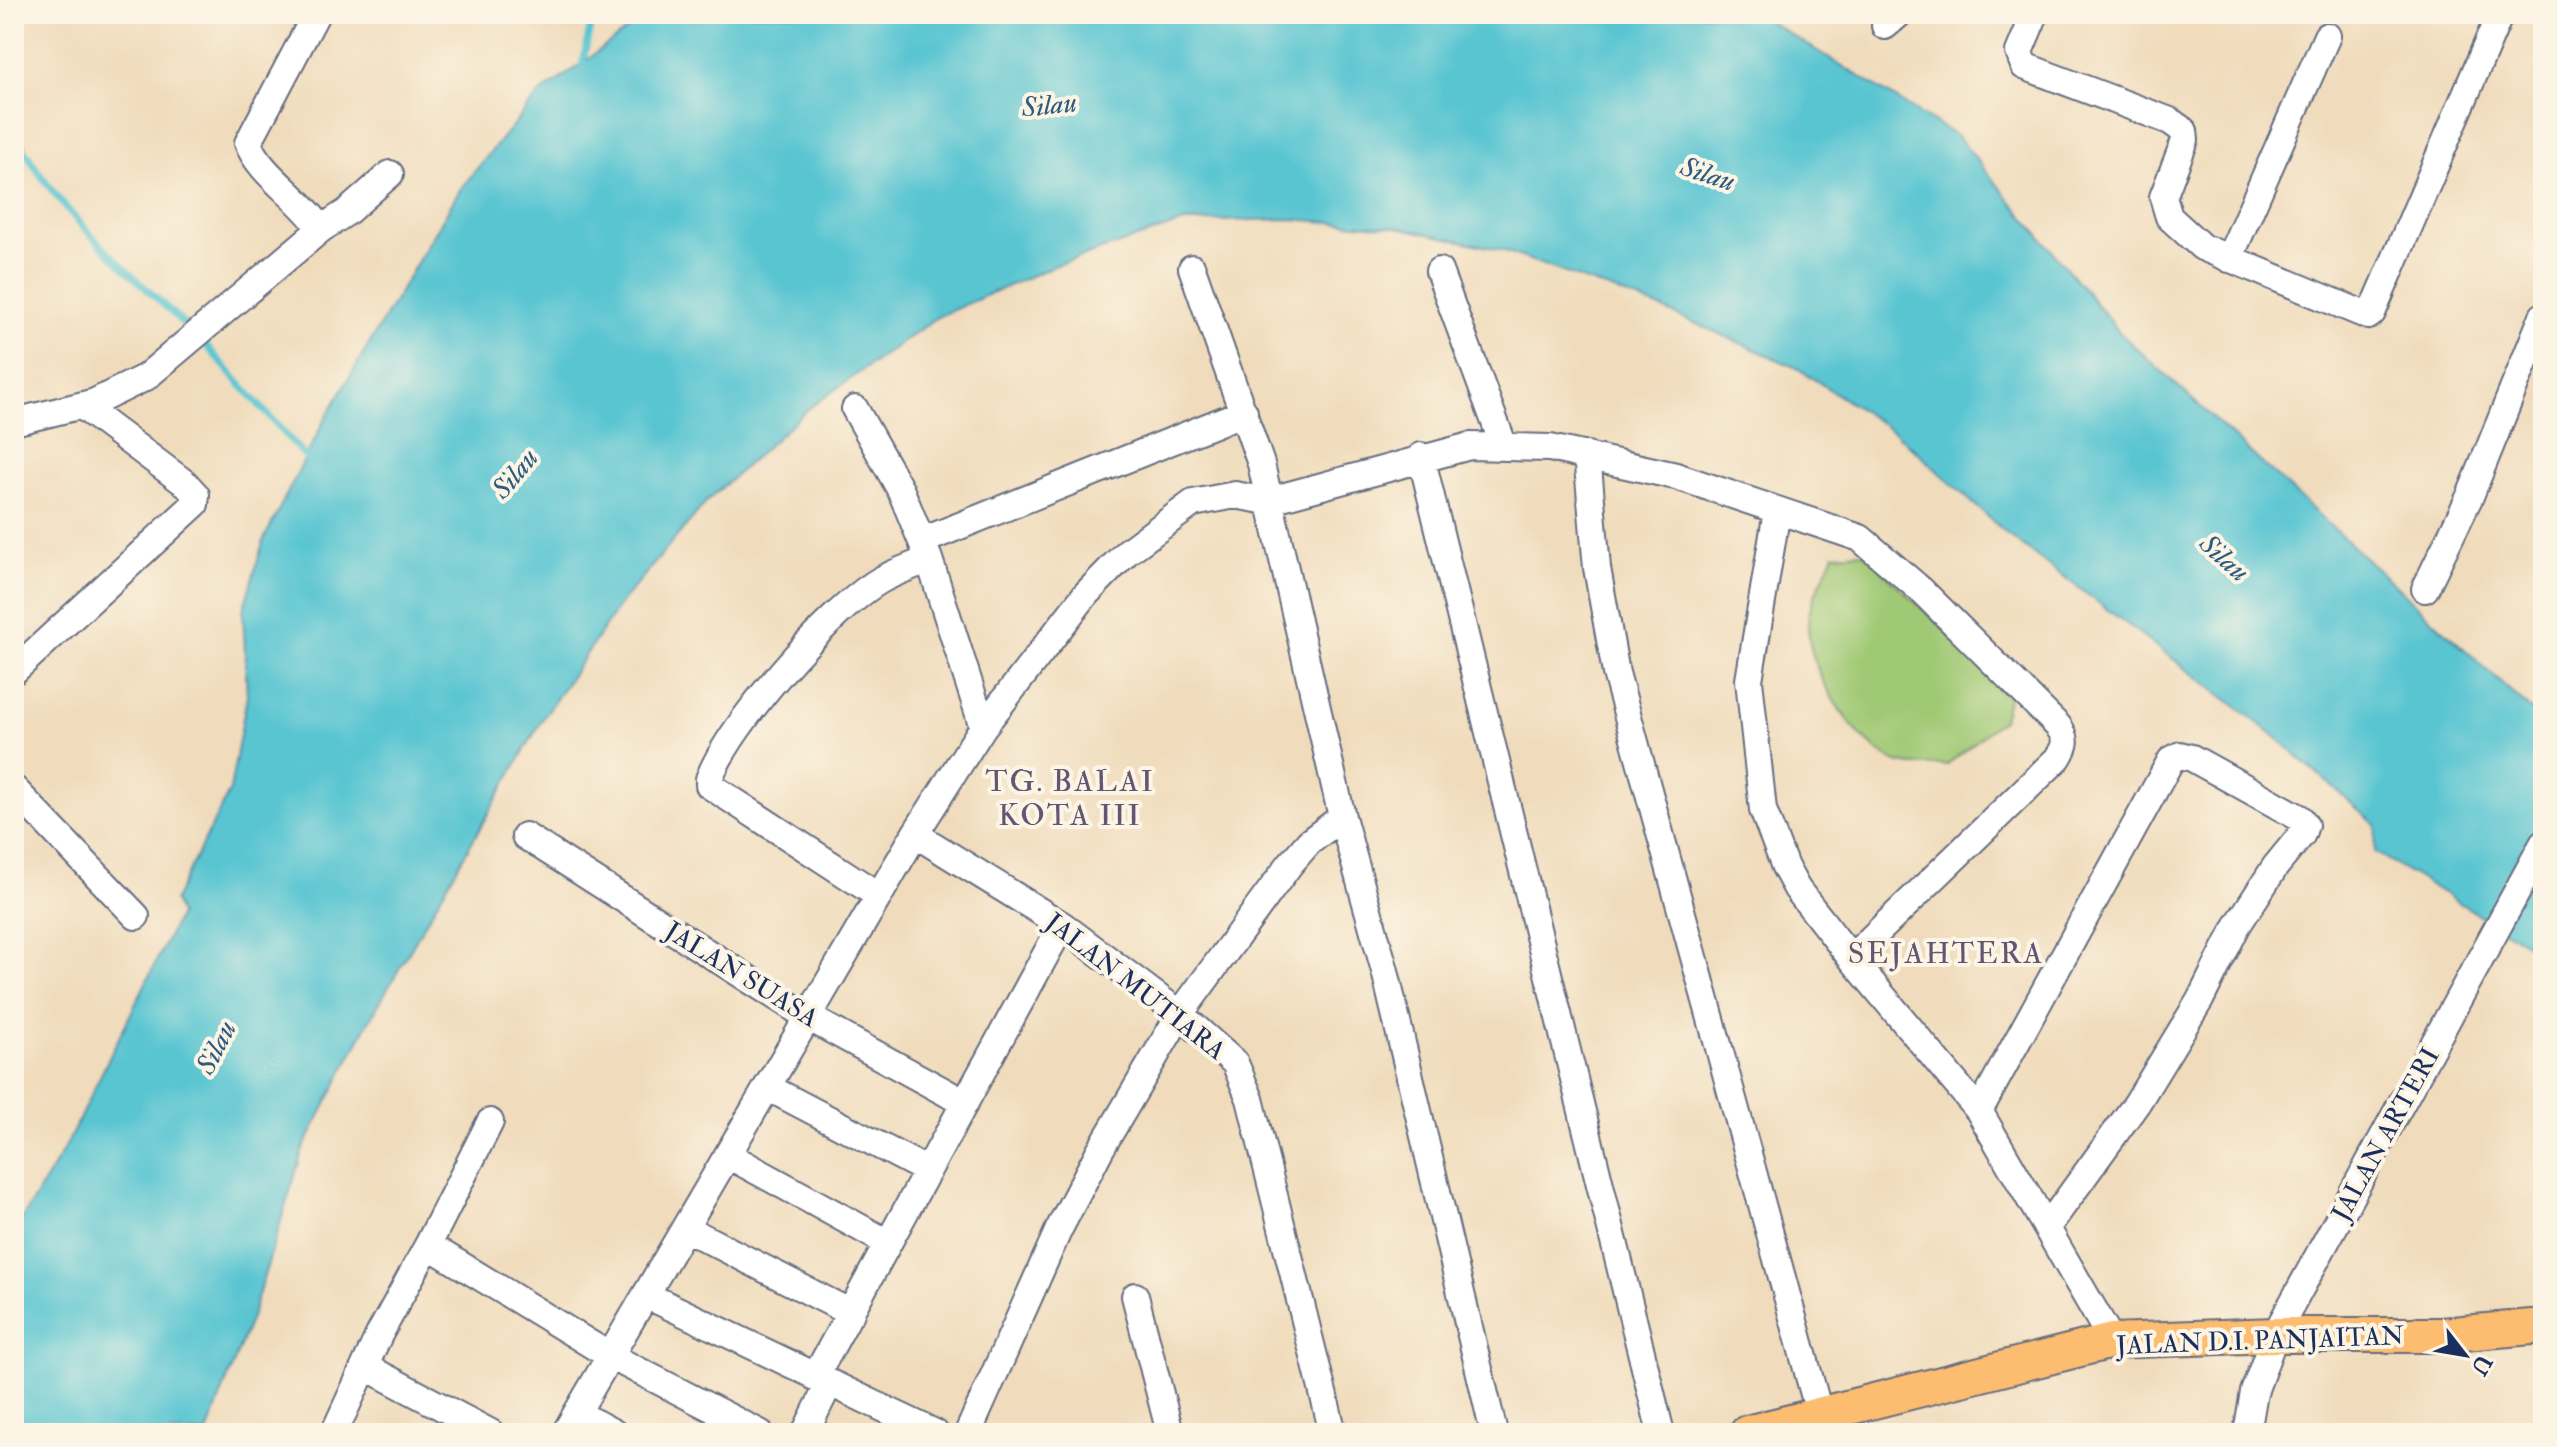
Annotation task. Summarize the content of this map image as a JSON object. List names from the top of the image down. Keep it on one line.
{"streets":{"main road":["JALAN D.I. PANJAITAN"],"street":["JALAN SUASA","JALAN MUTIARA","JALAN ARTERI"]},"crossings":[["JALAN ARTERI","JALAN D.I. PANJAITAN"]],"districts":["TG. BALAI KOTA III","SEJAHTERA"],"water":["Silau"],"north":"bottom right"}
